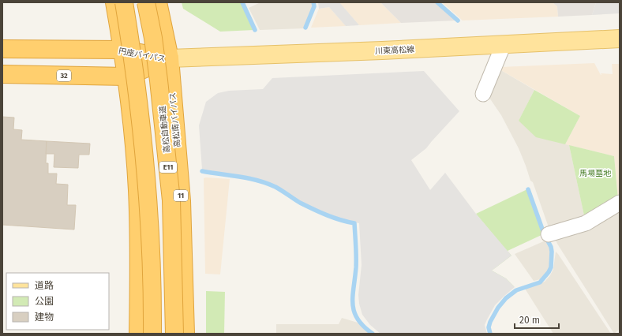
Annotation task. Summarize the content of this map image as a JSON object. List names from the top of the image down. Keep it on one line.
{"streets":{"highway":["円座バイパス","32","高松南バイパス","高松自動車道","E11","11"],"main road":["川東高松線"]},"crossings":[["川東高松線","円座バイパス"],["川東高松線","高松南バイパス"],["円座バイパス","高松南バイパス"]],"parks":["馬場墓地"],"legend":["道路","公園","建物"],"scale_bar":"20 m"}
